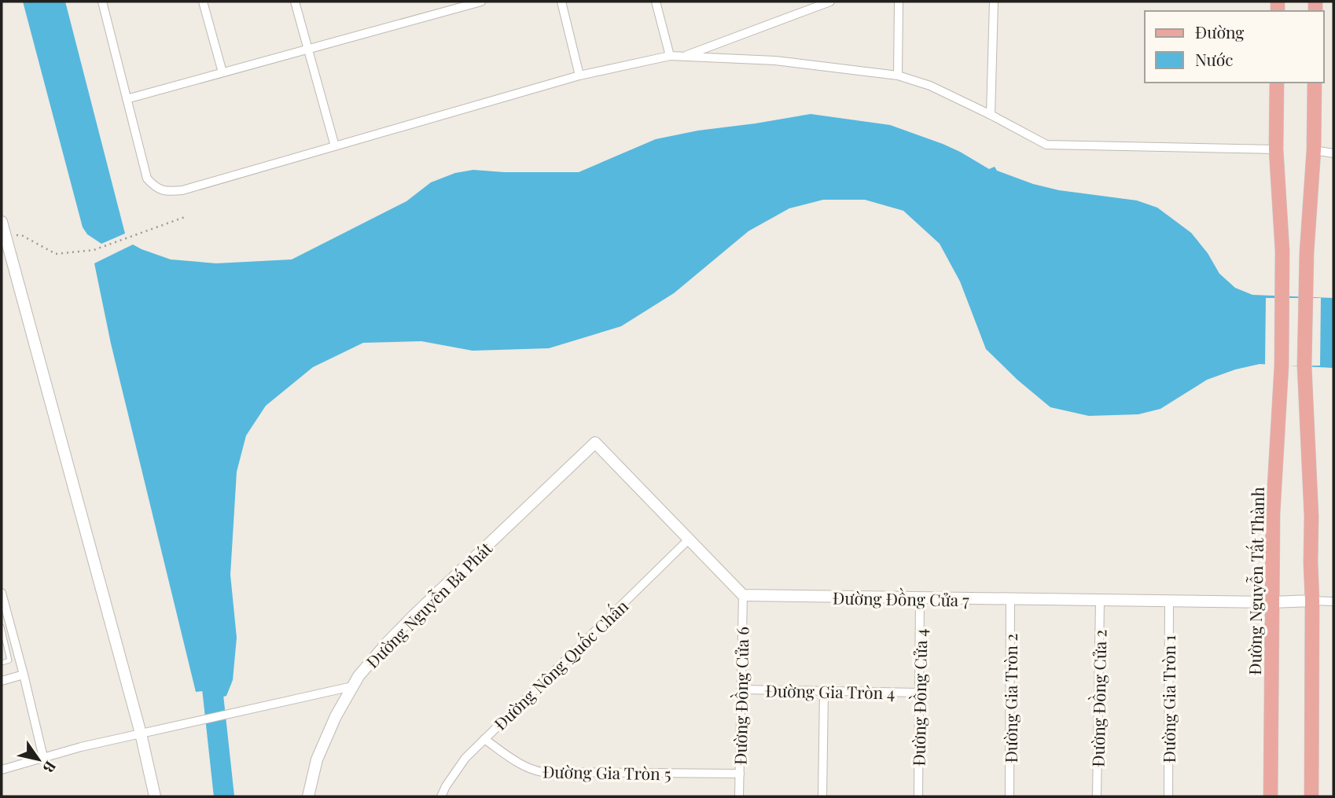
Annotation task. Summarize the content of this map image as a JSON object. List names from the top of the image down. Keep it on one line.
{"streets":{"main road":["Đường Nguyễn Tất Thành"],"street":["Đường Đồng Cửa 7","Đường Nguyễn Bá Phát","Đường Nông Quốc Chấn","Đường Gia Tròn 4","Đường Đồng Cửa 6","Đường Đồng Cửa 4","Đường Gia Tròn 2","Đường Đồng Cửa 2","Đường Gia Tròn 1","Đường Gia Tròn 5"]},"crossings":[["Đường Nguyễn Tất Thành","Đường Đồng Cửa 7"],["Đường Đồng Cửa 7","Đường Đồng Cửa 6"],["Đường Đồng Cửa 7","Đường Đồng Cửa 4"],["Đường Đồng Cửa 7","Đường Gia Tròn 2"],["Đường Đồng Cửa 7","Đường Đồng Cửa 2"],["Đường Đồng Cửa 7","Đường Gia Tròn 1"],["Đường Nguyễn Bá Phát","Đường Nông Quốc Chấn"],["Đường Nông Quốc Chấn","Đường Gia Tròn 5"],["Đường Gia Tròn 4","Đường Đồng Cửa 6"],["Đường Gia Tròn 4","Đường Đồng Cửa 4"],["Đường Đồng Cửa 6","Đường Gia Tròn 5"]],"legend":["Đường","Nước"],"north":"bottom right"}
